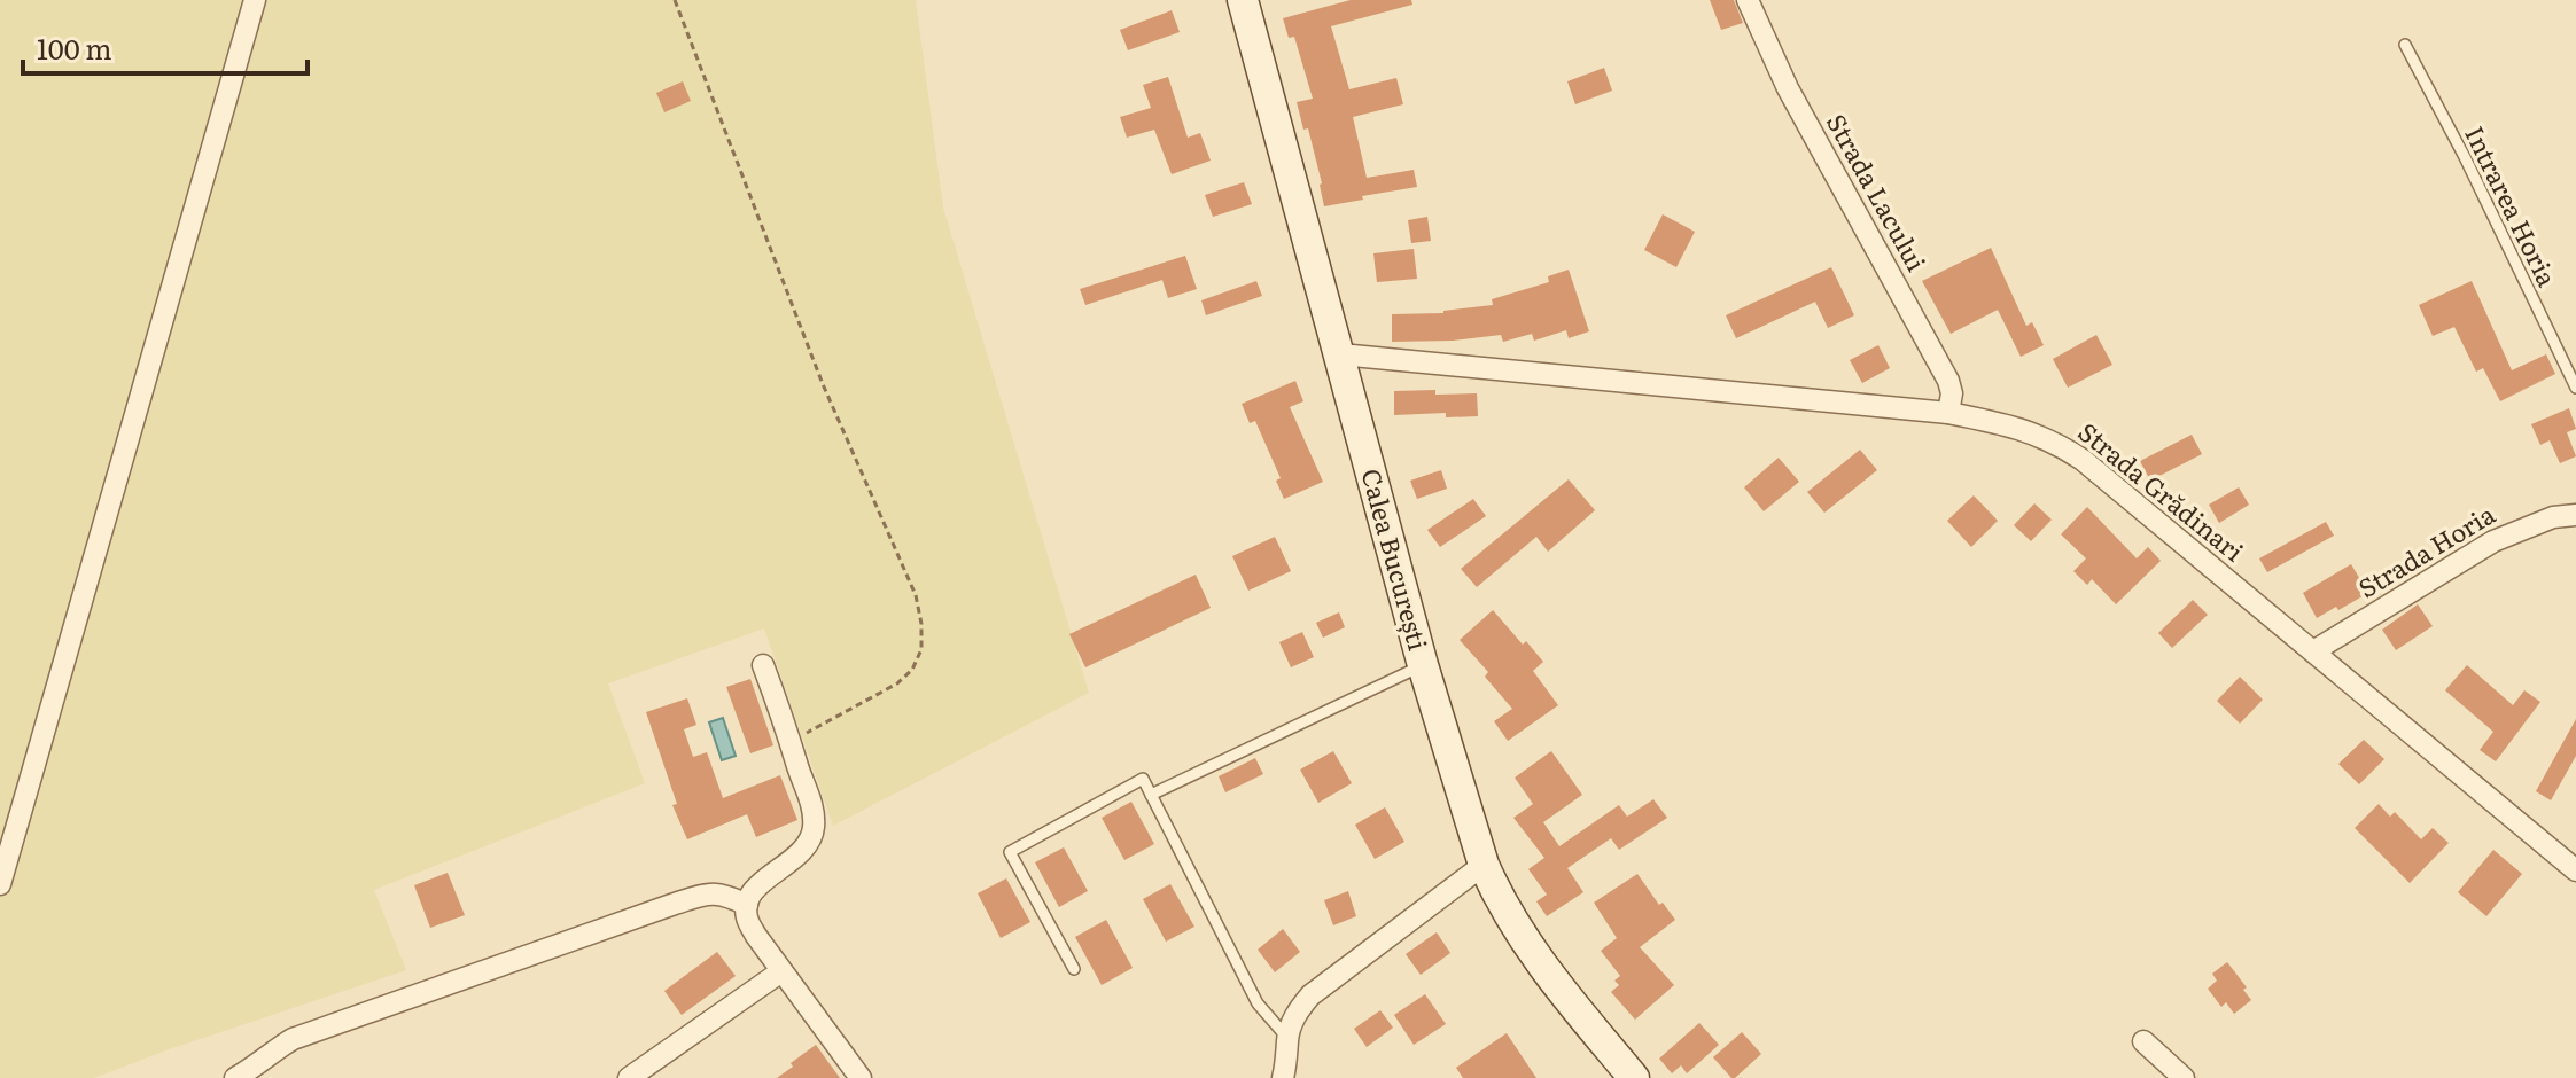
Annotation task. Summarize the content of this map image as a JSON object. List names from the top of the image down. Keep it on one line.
{"streets":{"main road":["Calea București"],"street":["Strada Lacului","Strada Grădinari","Strada Horia"],"lane":["Intrarea Horia"]},"crossings":[["Strada Lacului","Strada Grădinari"],["Strada Grădinari","Strada Horia"],["Strada Grădinari","Calea București"]],"scale_bar":"100 m"}
